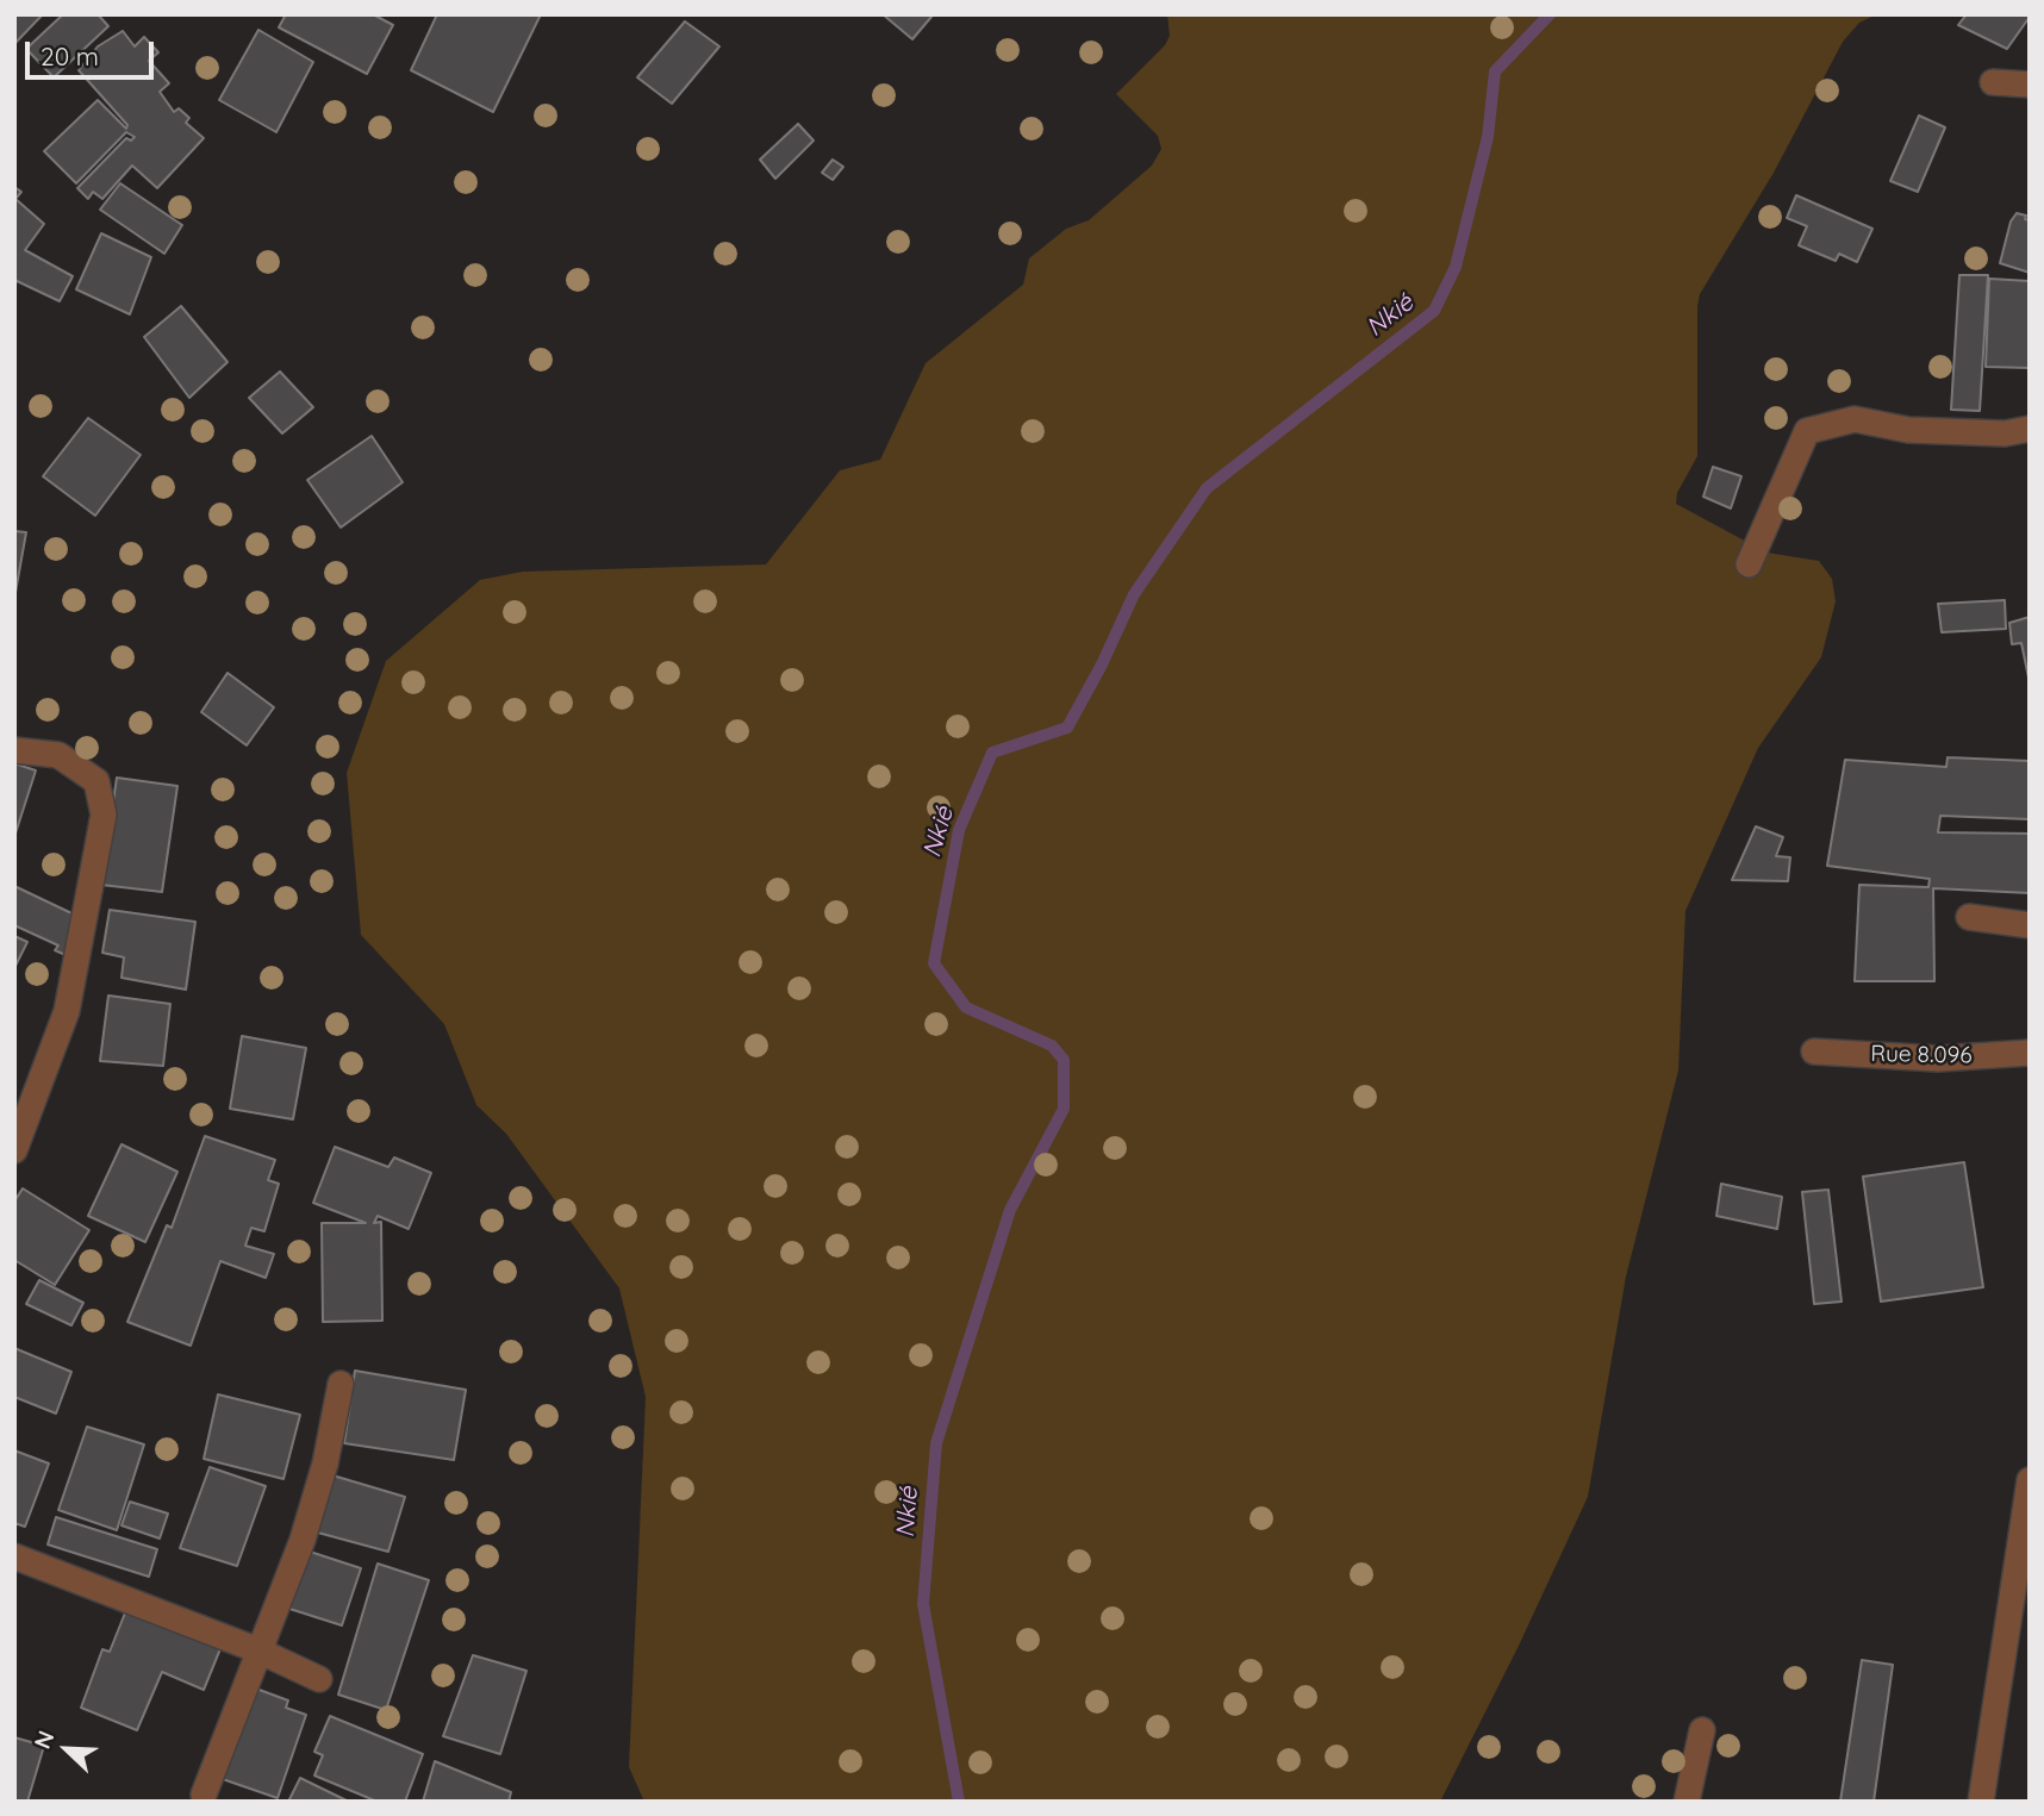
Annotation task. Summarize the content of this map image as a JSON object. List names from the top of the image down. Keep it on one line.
{"streets":{"street":["Rue 8.096"]},"water":["Nkié"],"scale_bar":"20 m","north":"top left"}
